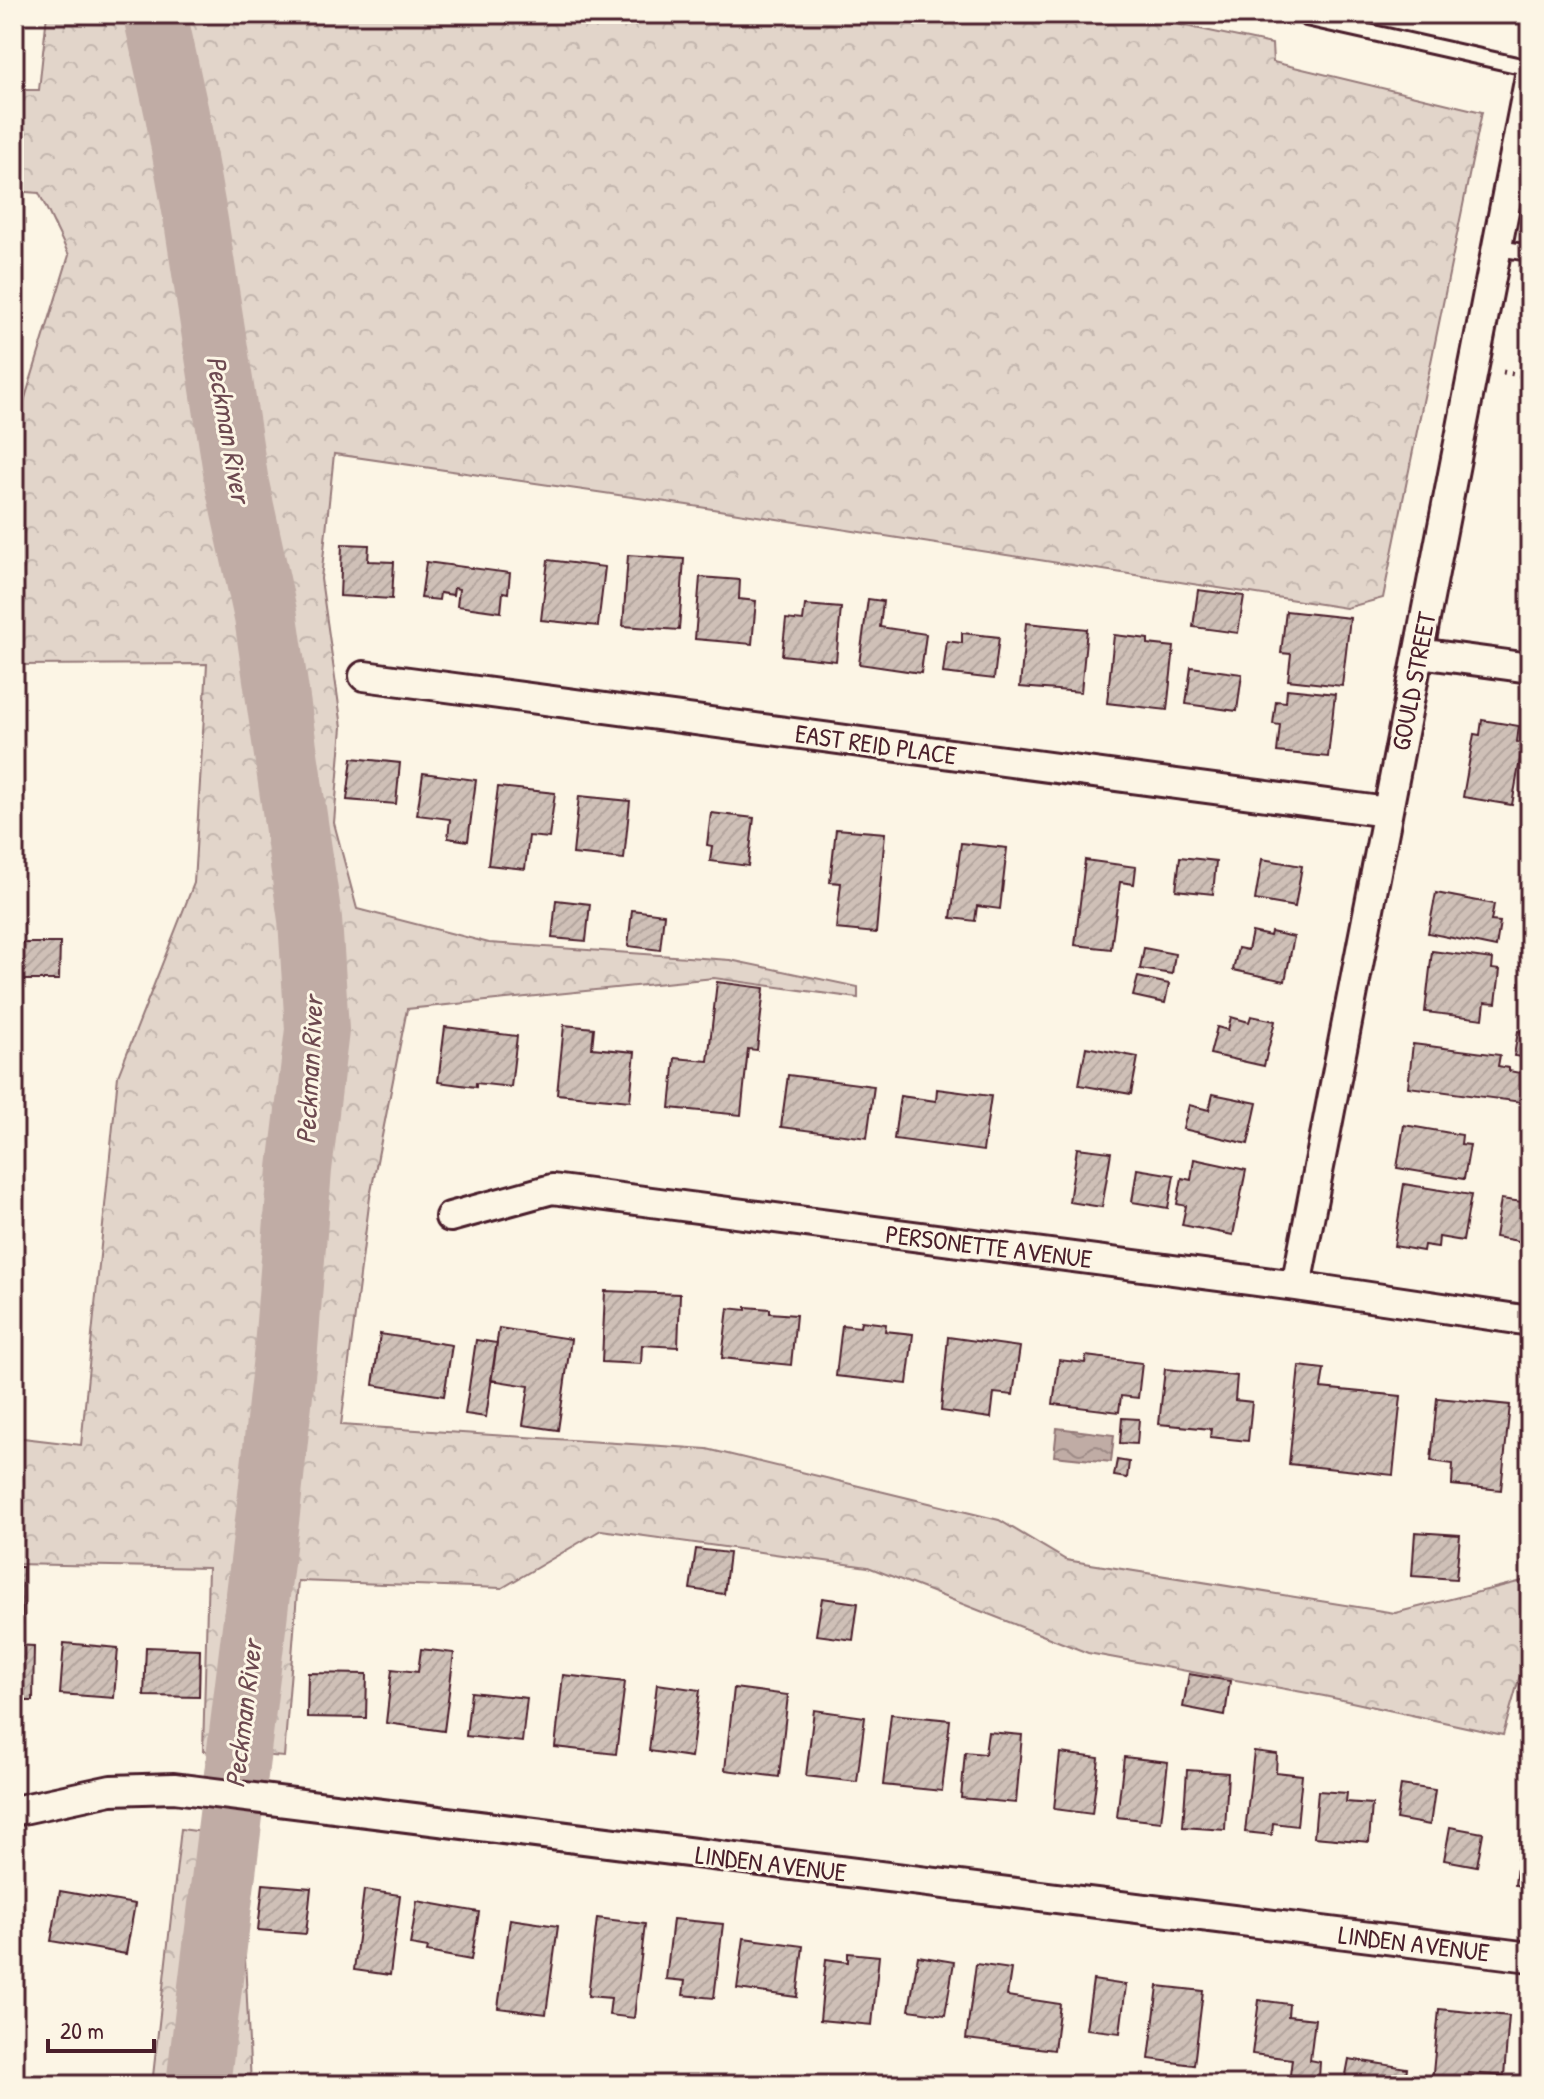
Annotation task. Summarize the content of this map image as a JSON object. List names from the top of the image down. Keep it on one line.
{"streets":{"street":["GOULD STREET","EAST REID PLACE","PERSONETTE AVENUE","LINDEN AVENUE"]},"crossings":[["GOULD STREET","EAST REID PLACE"],["GOULD STREET","PERSONETTE AVENUE"]],"water":["Peckman River"],"scale_bar":"20 m"}
